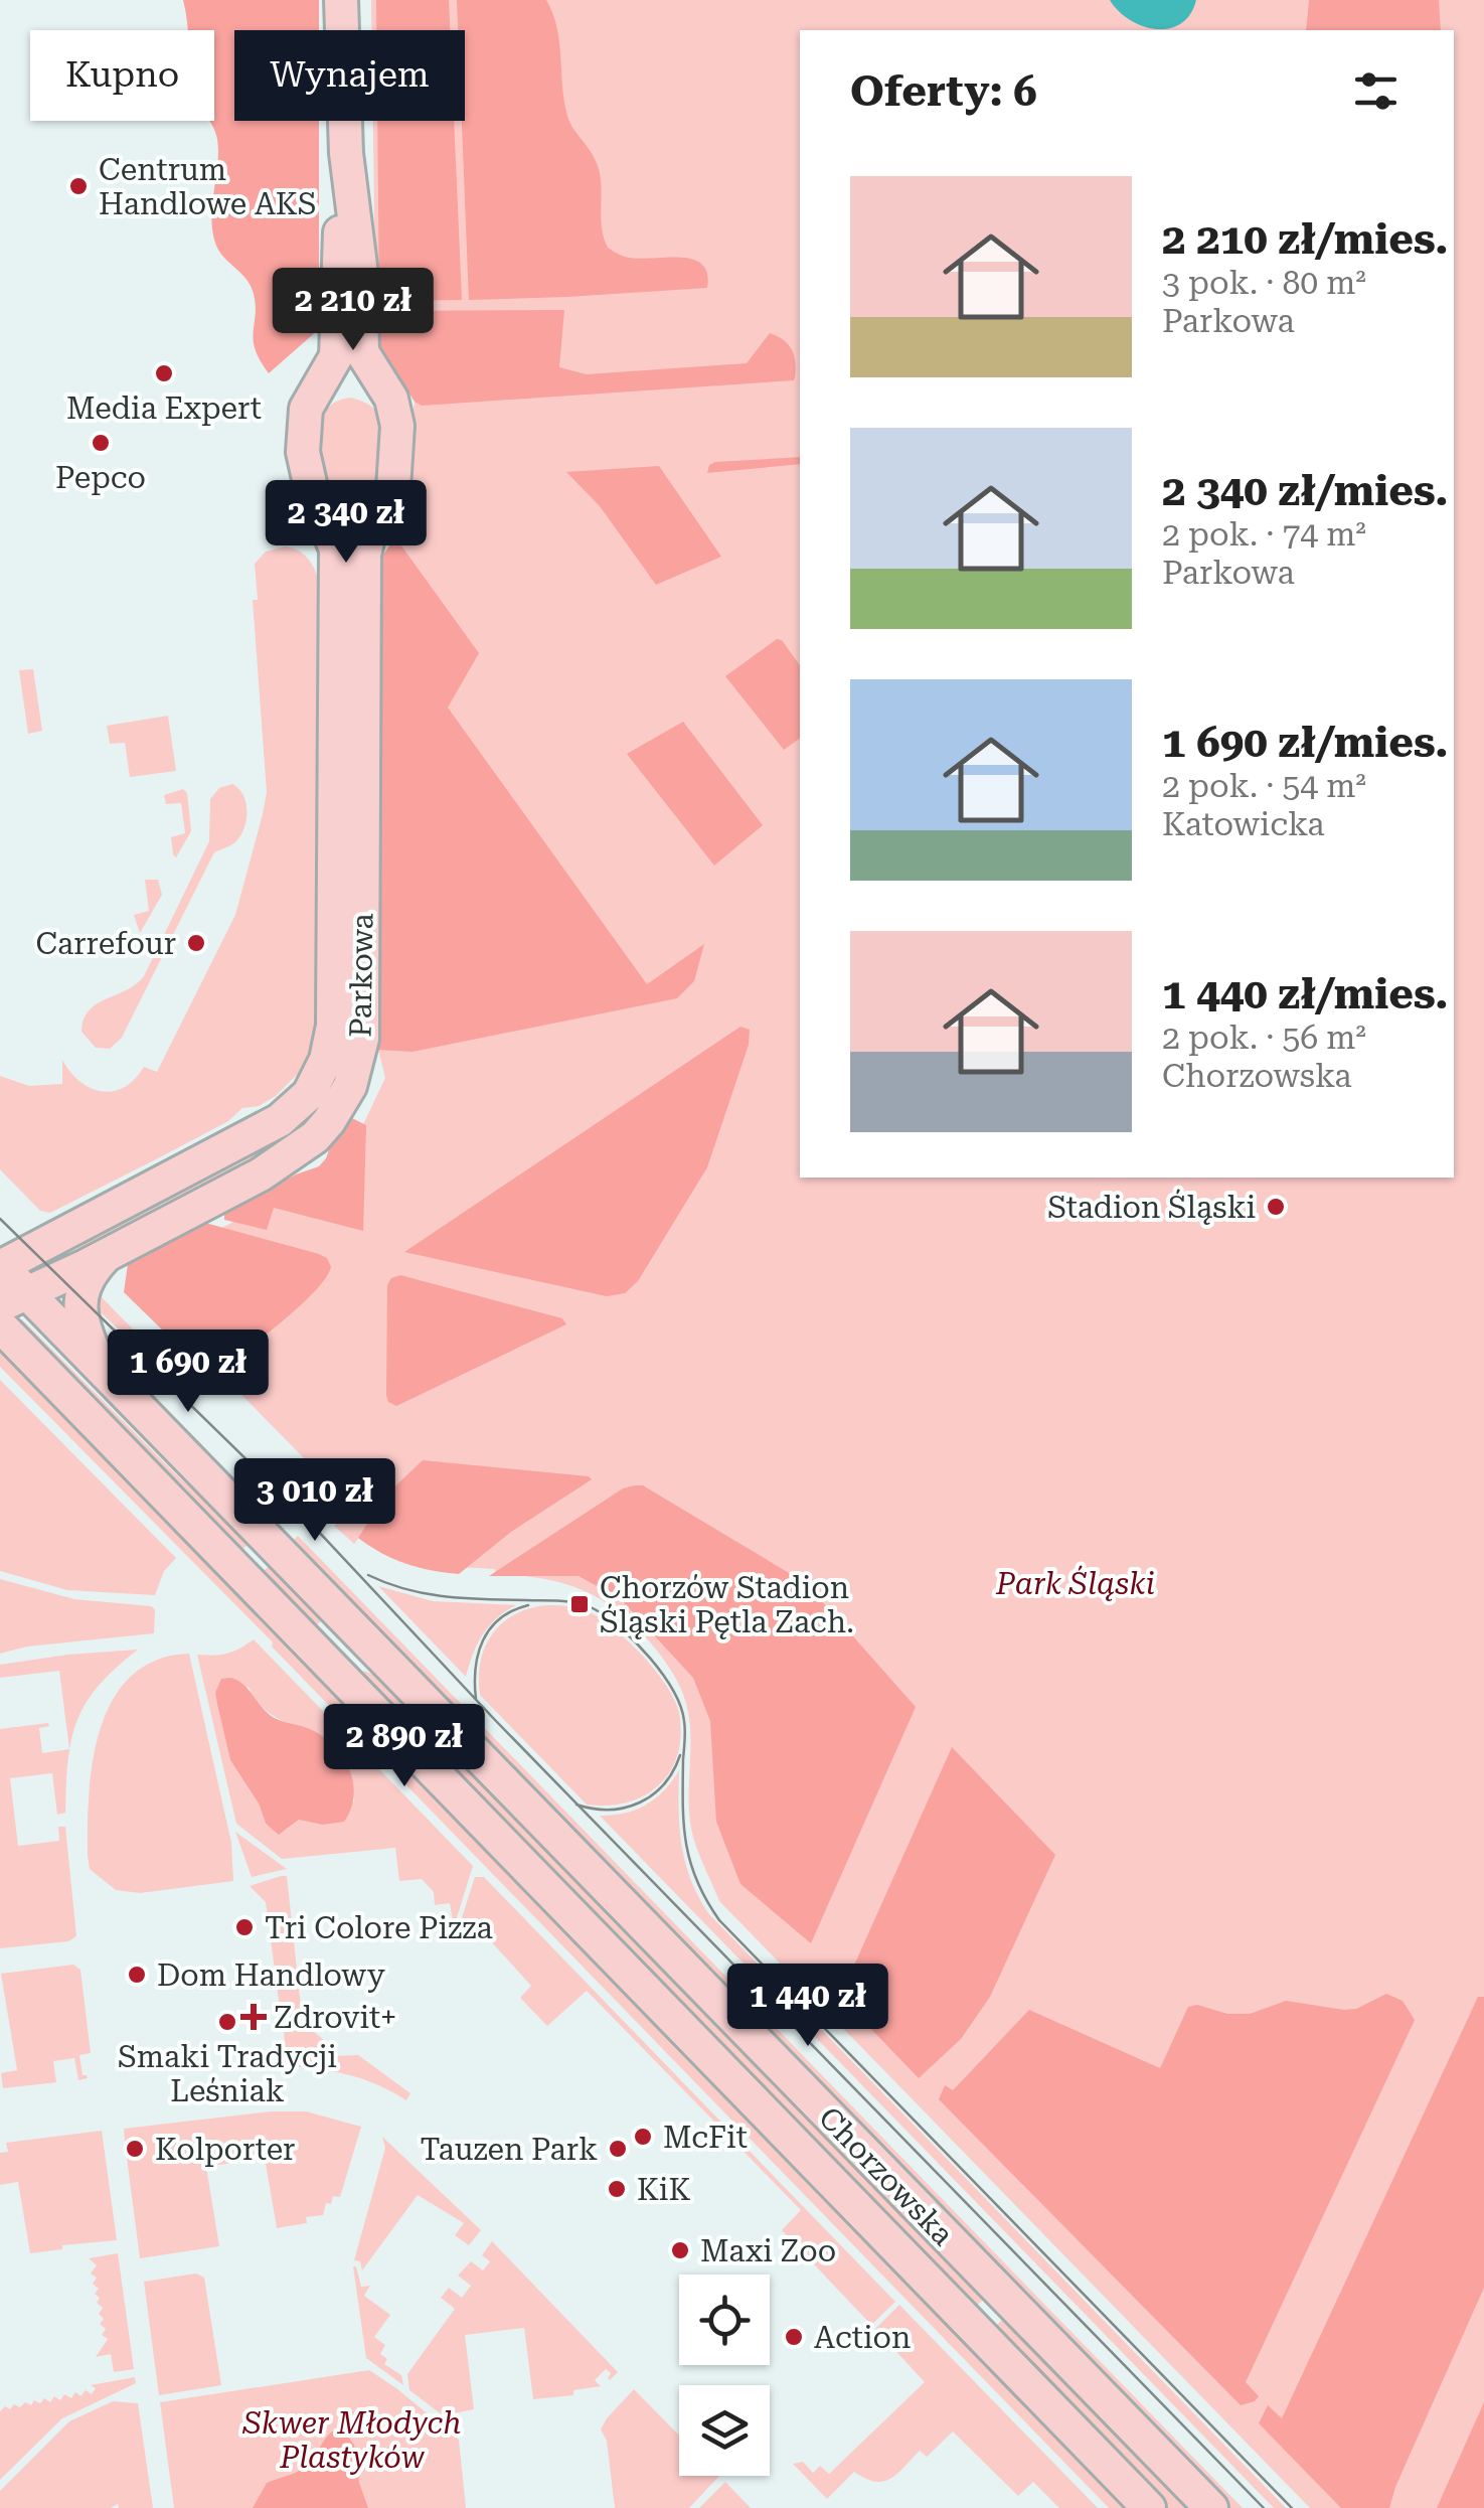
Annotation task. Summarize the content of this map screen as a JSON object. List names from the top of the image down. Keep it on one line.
{"streets":{"main road":["Parkowa","Chorzowska"]},"crossings":[["Parkowa","Chorzowska"]],"parks":["Park Śląski","Skwer Młodych Plastyków"],"places":{"other":["Centrum Handlowe AKS","Media Expert","Pepco","Carrefour","Stadion Śląski","Tri Colore Pizza","Dom Handlowy","Smaki Tradycji Leśniak","McFit","Kolporter","Tauzen Park","KiK","Maxi Zoo","Action"],"transit":["Chorzów Stadion Śląski Pętla Zach."],"health":["Zdrovit+"]},"page":{"chip":["Kupno","Wynajem"],"heading":"Oferty: 6","list":[{"name":"2 210 zł/mies.","note":"3 pok. · 80 m² · Parkowa"},{"name":"2 340 zł/mies.","note":"2 pok. · 74 m² · Parkowa"},{"name":"1 690 zł/mies.","note":"2 pok. · 54 m² · Katowicka"},{"name":"1 440 zł/mies.","note":"2 pok. · 56 m² · Chorzowska"}],"price":["2 210 zł","2 340 zł","1 690 zł","3 010 zł","2 890 zł","1 440 zł"]}}
